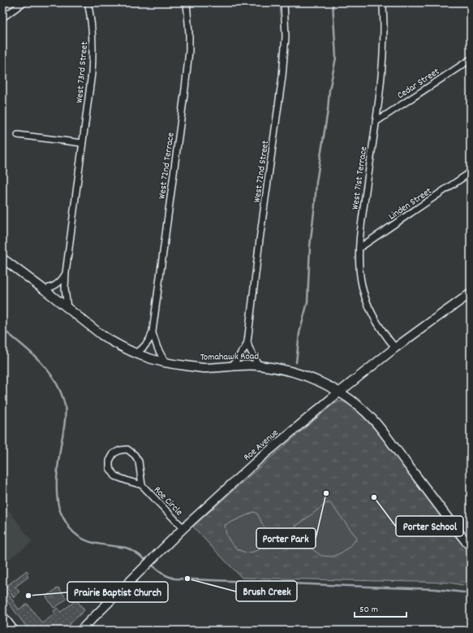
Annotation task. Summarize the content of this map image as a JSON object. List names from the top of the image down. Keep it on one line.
{"streets":{"street":["West 73rd Street","Cedar Street","West 72nd Terrace","West 72nd Street","West 71st Terrace","Linden Street","Tomahawk Road","Roe Avenue","Roe Circle"]},"crossings":[["West 73rd Street","Tomahawk Road"],["Cedar Street","West 71st Terrace"],["West 72nd Terrace","Tomahawk Road"],["West 72nd Street","Tomahawk Road"],["West 71st Terrace","Linden Street"],["West 71st Terrace","Roe Avenue"],["Tomahawk Road","Roe Avenue"],["Roe Avenue","Roe Circle"]],"places":["Porter Park","Porter School","Brush Creek","Prairie Baptist Church"],"scale_bar":"50 m"}
